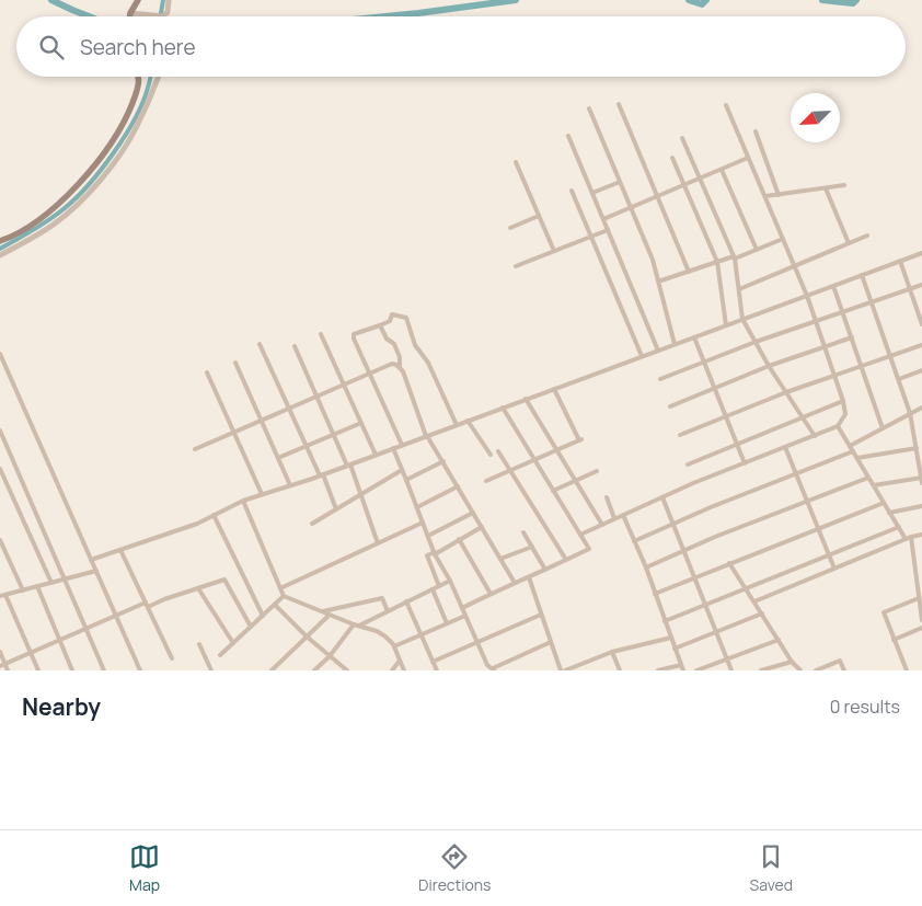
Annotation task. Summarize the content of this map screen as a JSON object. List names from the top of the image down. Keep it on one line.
{"north":"bottom left","page":{"search":"Search here","heading":["Nearby","0 results"],"nav":["Map","Directions","Saved"]}}
